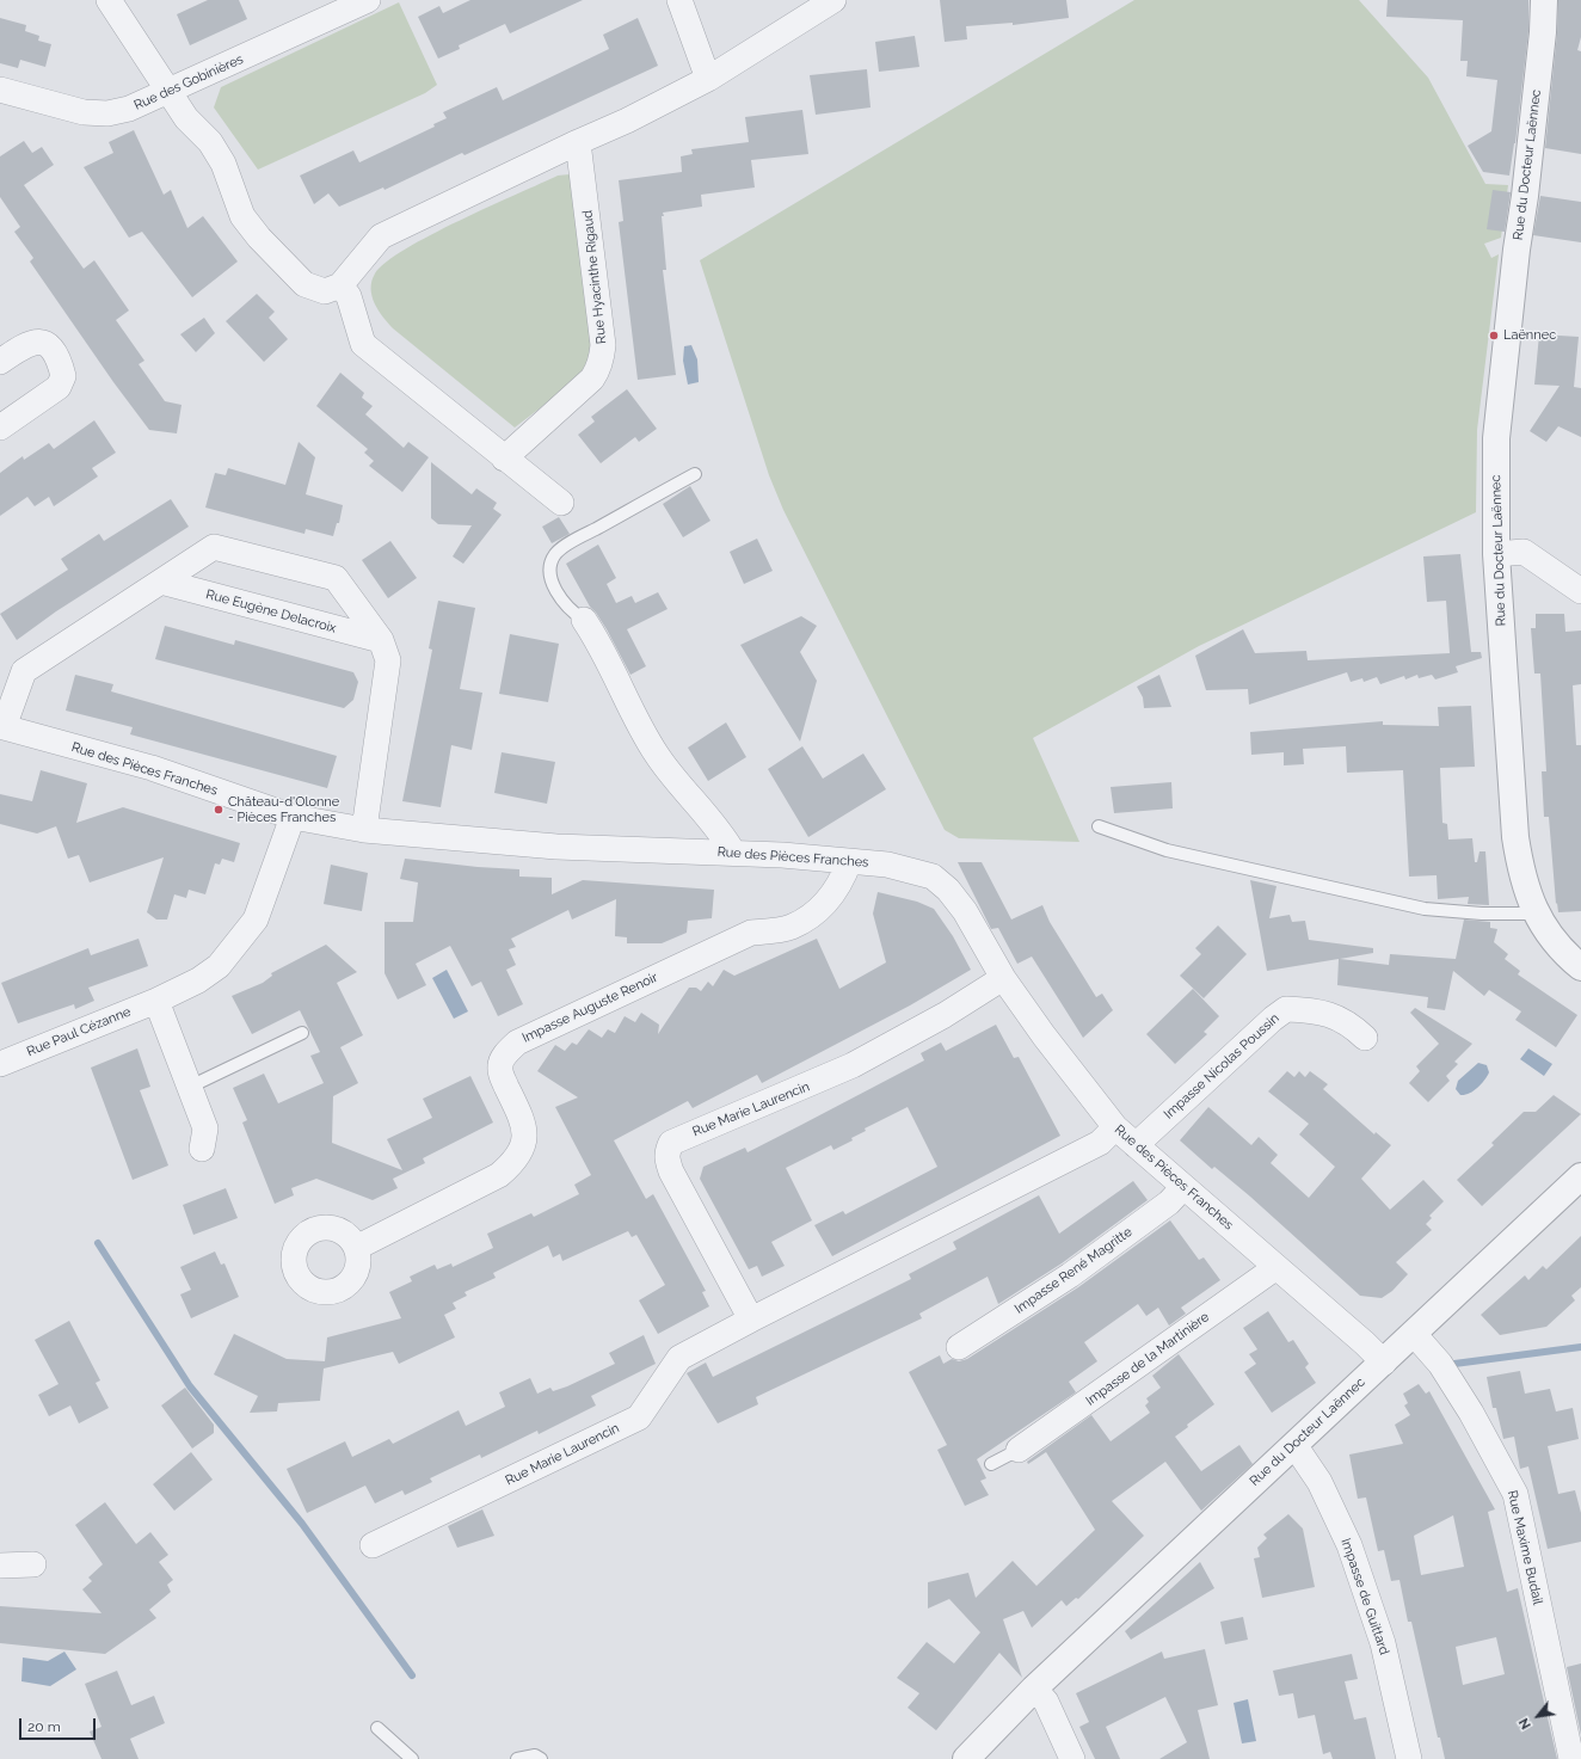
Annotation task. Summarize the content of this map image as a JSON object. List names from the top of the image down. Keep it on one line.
{"streets":{"street":["Rue des Gobinières","Rue du Docteur Laënnec","Rue Hyacinthe Rigaud","Rue Eugène Delacroix","Rue des Pièces Franches","Impasse Auguste Renoir","Rue Paul Cézanne","Impasse Nicolas Poussin","Rue Marie Laurencin","Impasse René Magritte","Impasse de la Martinière","Rue Maxime Budail","Impasse de Guittard"]},"crossings":[["Rue du Docteur Laënnec","Rue des Pièces Franches"],["Rue du Docteur Laënnec","Rue Maxime Budail"],["Rue du Docteur Laënnec","Impasse de Guittard"],["Rue des Pièces Franches","Impasse Auguste Renoir"],["Rue des Pièces Franches","Rue Paul Cézanne"],["Rue des Pièces Franches","Impasse Nicolas Poussin"],["Rue des Pièces Franches","Rue Marie Laurencin"],["Rue des Pièces Franches","Impasse René Magritte"],["Rue des Pièces Franches","Impasse de la Martinière"]],"places":["Laënnec","Château-d'Olonne - Pièces Franches"],"scale_bar":"20 m","north":"bottom left"}
